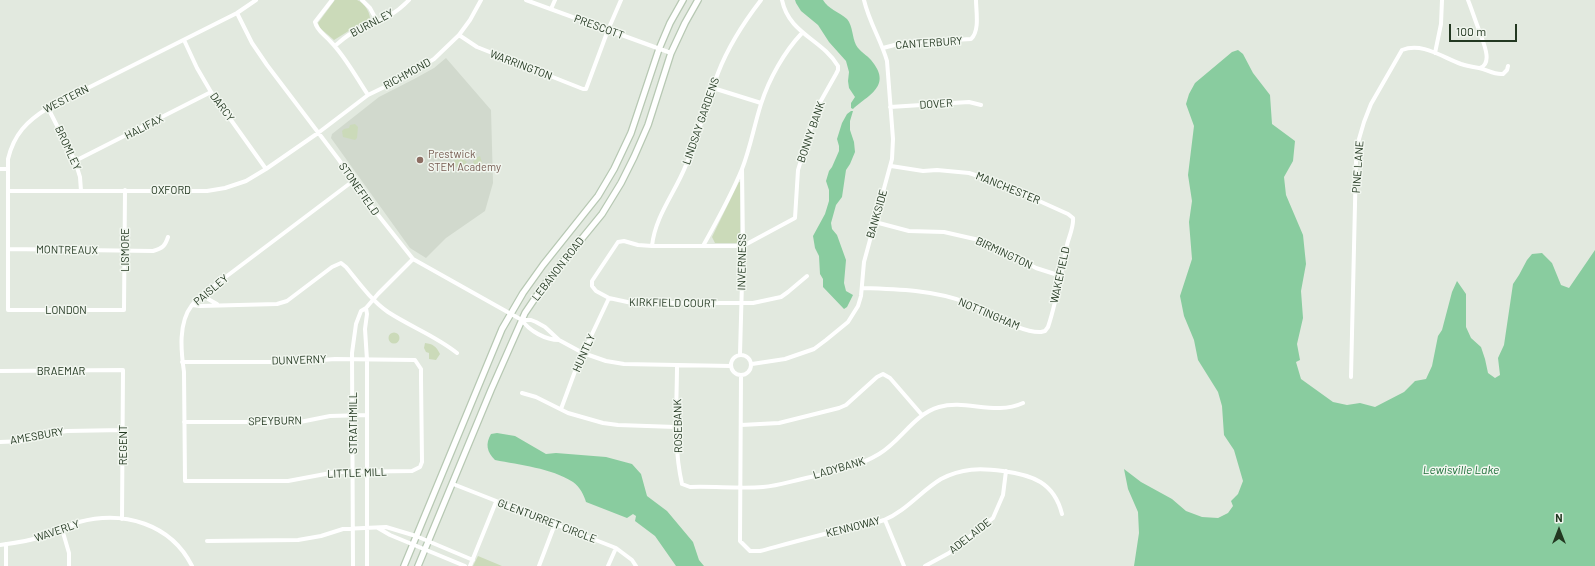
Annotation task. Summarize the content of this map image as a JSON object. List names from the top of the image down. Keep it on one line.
{"streets":{"main road":["LEBANON ROAD"],"street":["BURNLEY","PRESCOTT","CANTERBURY","WARRINGTON","RICHMOND","WESTERN","DOVER","DARCY","LINDSAY GARDENS","HALIFAX","BONNY BANK","BROMLEY","PINE LANE","MANCHESTER","STONEFIELD","OXFORD","BANKSIDE","MONTREAUX","LISMORE","BIRMINGTON","INVERNESS","WAKEFIELD","PAISLEY","KIRKFIELD COURT","LONDON","NOTTINGHAM","HUNTLY","DUNVERNY","BRAEMAR","SPEYBURN","STRATHMILL","ROSEBANK","AMESBURY","REGENT","LADYBANK","LITTLE MILL","GLENTURRET CIRCLE","KENNOWAY","WAVERLY","ADELAIDE"]},"crossings":[["PRESCOTT","WARRINGTON"],["PRESCOTT","LEBANON ROAD"],["CANTERBURY","BANKSIDE"],["WARRINGTON","RICHMOND"],["RICHMOND","STONEFIELD"],["RICHMOND","OXFORD"],["WESTERN","DARCY"],["WESTERN","BROMLEY"],["WESTERN","STONEFIELD"],["WESTERN","OXFORD"],["WESTERN","MONTREAUX"],["WESTERN","LONDON"],["DOVER","BANKSIDE"],["DARCY","HALIFAX"],["DARCY","OXFORD"],["LINDSAY GARDENS","KIRKFIELD COURT"],["HALIFAX","BROMLEY"],["BONNY BANK","INVERNESS"],["BROMLEY","OXFORD"],["MANCHESTER","BANKSIDE"],["MANCHESTER","WAKEFIELD"],["STONEFIELD","OXFORD"],["STONEFIELD","LEBANON ROAD"],["STONEFIELD","PAISLEY"],["STONEFIELD","STRATHMILL"],["OXFORD","LISMORE"],["BANKSIDE","BIRMINGTON"],["BANKSIDE","INVERNESS"],["BANKSIDE","NOTTINGHAM"],["MONTREAUX","LISMORE"],["LISMORE","LONDON"],["BIRMINGTON","WAKEFIELD"],["INVERNESS","KIRKFIELD COURT"],["LEBANON ROAD","GLENTURRET CIRCLE"],["WAKEFIELD","NOTTINGHAM"],["PAISLEY","DUNVERNY"],["PAISLEY","SPEYBURN"],["PAISLEY","LITTLE MILL"],["KIRKFIELD COURT","HUNTLY"],["DUNVERNY","STRATHMILL"],["DUNVERNY","LITTLE MILL"],["BRAEMAR","REGENT"],["SPEYBURN","STRATHMILL"],["STRATHMILL","LITTLE MILL"],["ROSEBANK","LADYBANK"],["AMESBURY","REGENT"],["REGENT","WAVERLY"],["LADYBANK","KENNOWAY"],["KENNOWAY","ADELAIDE"]],"water":["Lewisville Lake"],"places":["Prestwick STEM Academy"],"scale_bar":"100 m","north":"top"}
